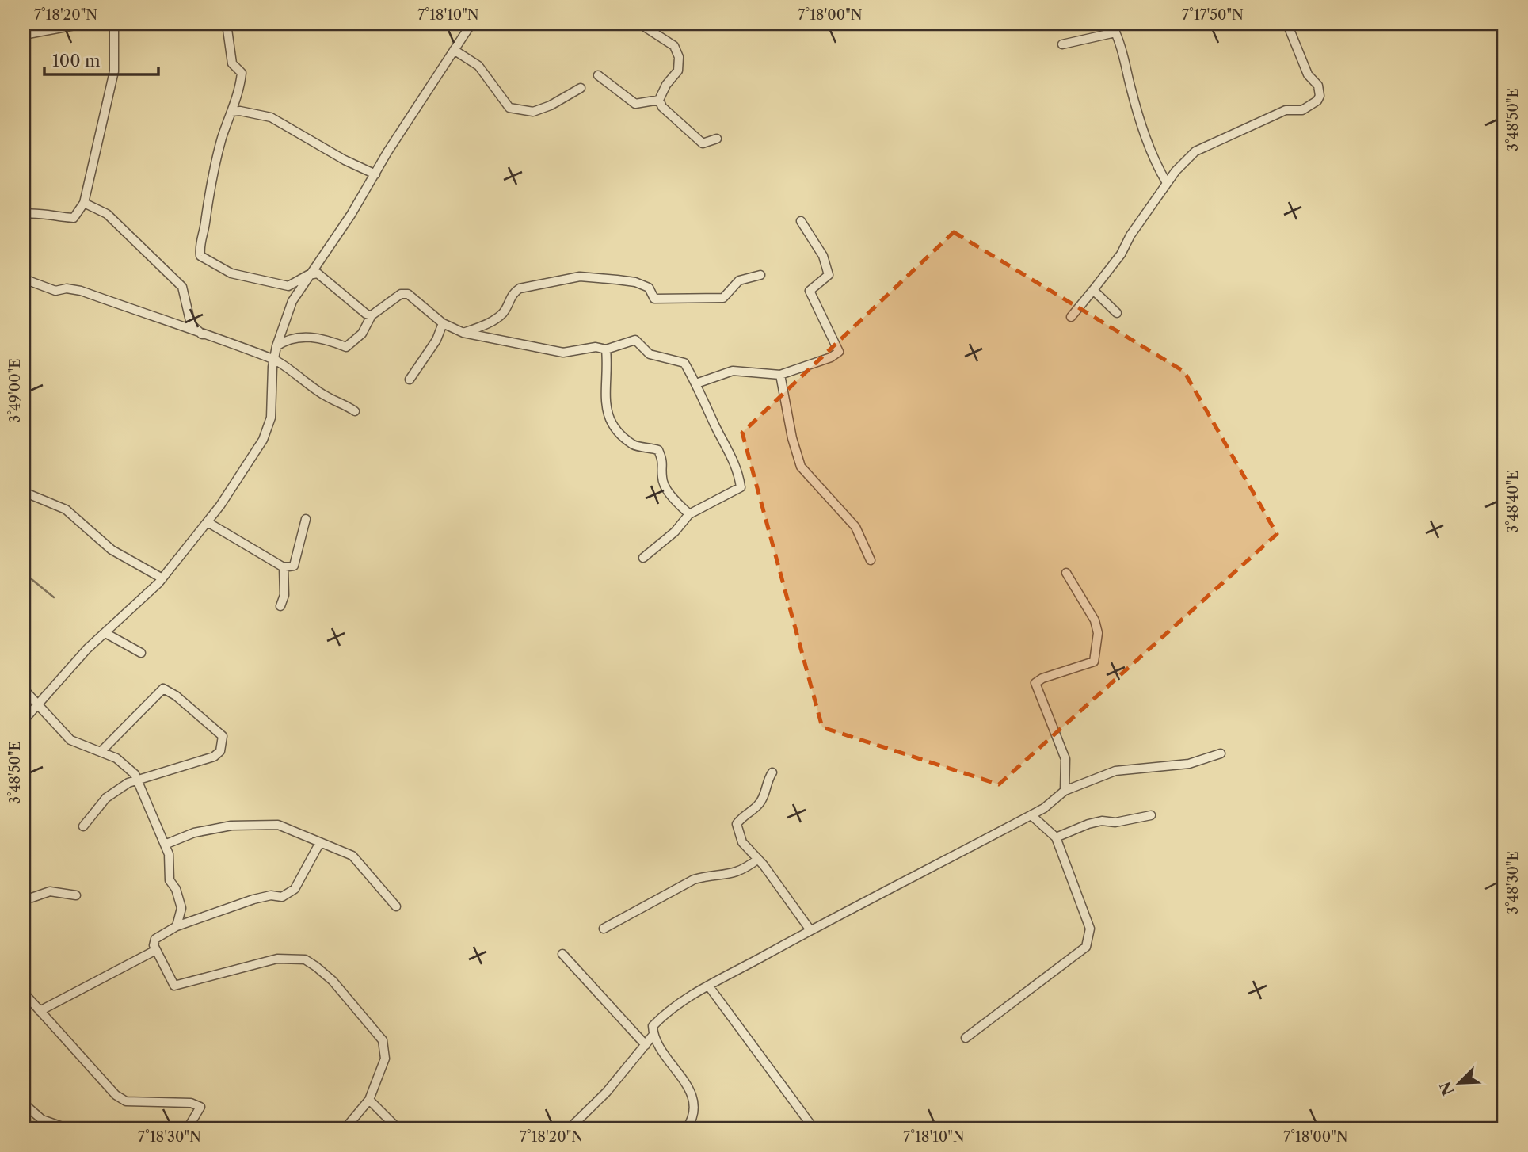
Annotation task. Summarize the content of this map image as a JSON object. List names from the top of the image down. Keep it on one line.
{"scale_bar":"100 m","north":"bottom left","coordinates":["7°18'20\"N","7°18'10\"N","7°18'00\"N","7°17'50\"N","3°48'50\"E","3°49'00\"E","3°48'40\"E","3°48'30\"E","7°18'30\"N"]}
